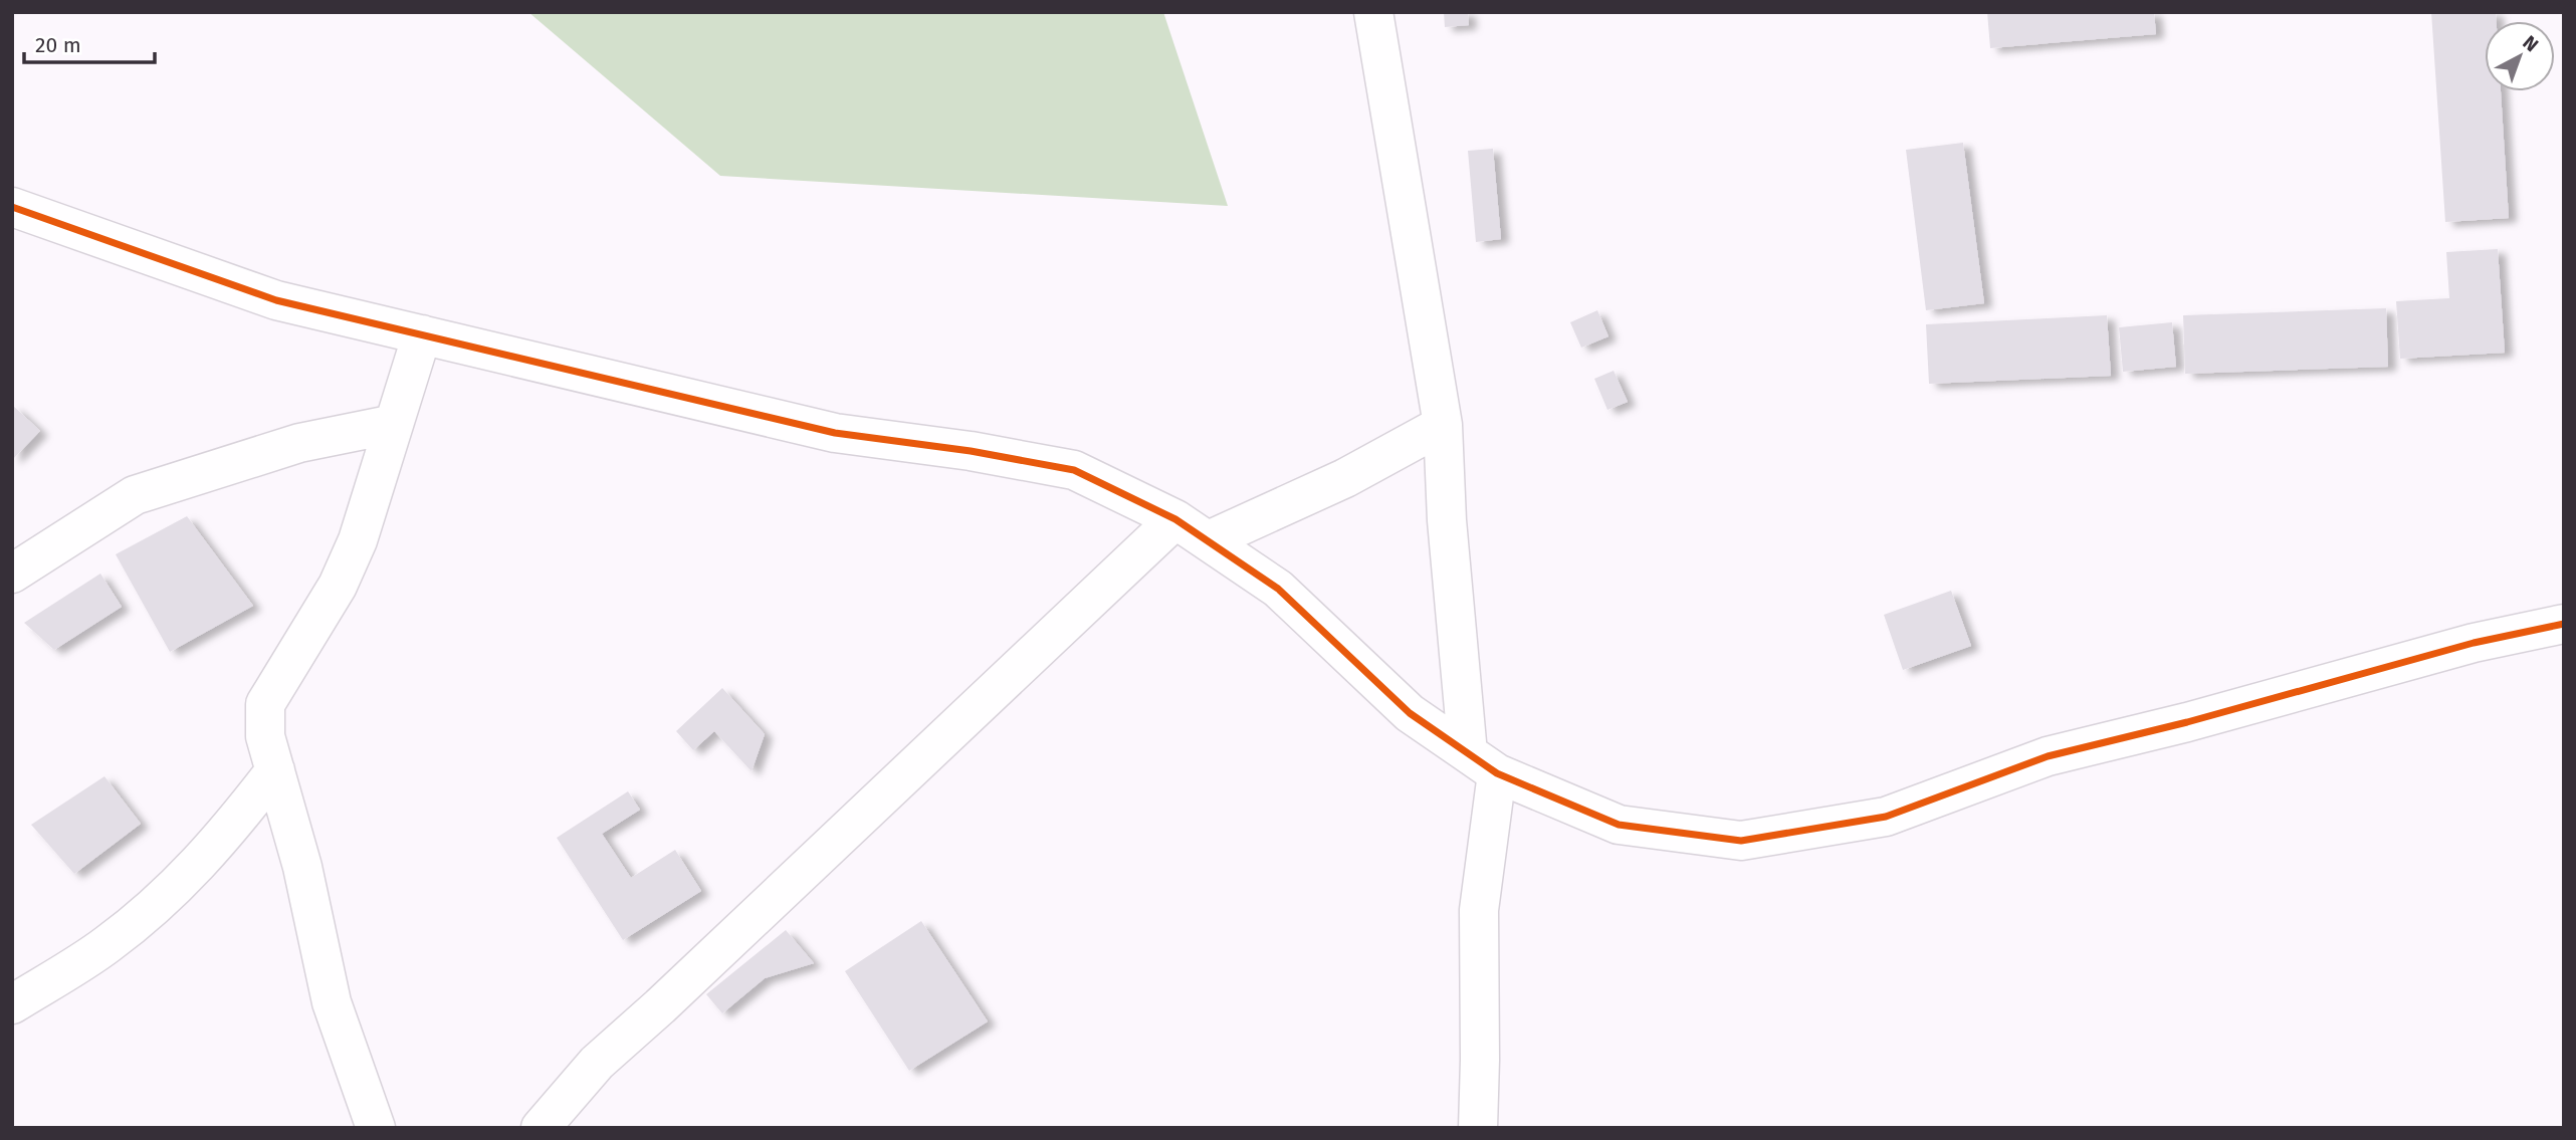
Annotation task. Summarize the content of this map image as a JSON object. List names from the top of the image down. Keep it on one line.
{"scale_bar":"20 m","north":"top right"}
